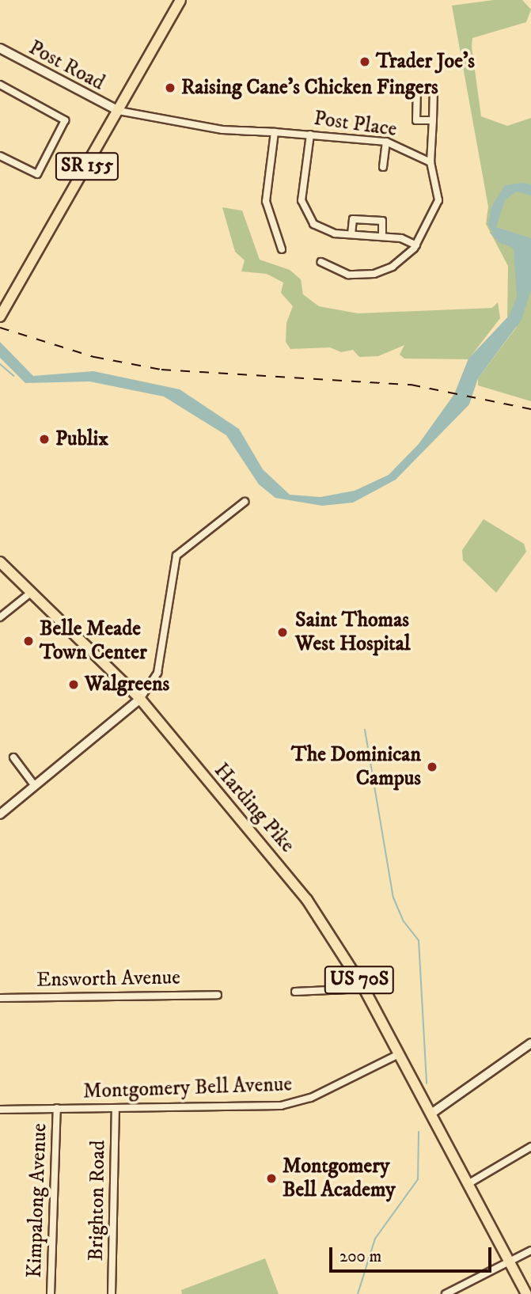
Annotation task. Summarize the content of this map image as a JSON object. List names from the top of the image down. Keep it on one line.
{"streets":{"main road":["SR 155","Harding Pike","US 70S"],"street":["Post Road","Post Place","Ensworth Avenue","Montgomery Bell Avenue","Kimpalong Avenue","Brighton Road"]},"crossings":[["Post Road","Post Place"],["Post Road","SR 155"],["Post Place","SR 155"],["Harding Pike","US 70S"],["Harding Pike","Montgomery Bell Avenue"],["Montgomery Bell Avenue","Kimpalong Avenue"],["Montgomery Bell Avenue","Brighton Road"]],"places":["Trader Joe's","Raising Cane's Chicken Fingers","Publix","Saint Thomas West Hospital","Belle Meade Town Center","Walgreens","The Dominican Campus","Montgomery Bell Academy"],"scale_bar":"200 m"}
